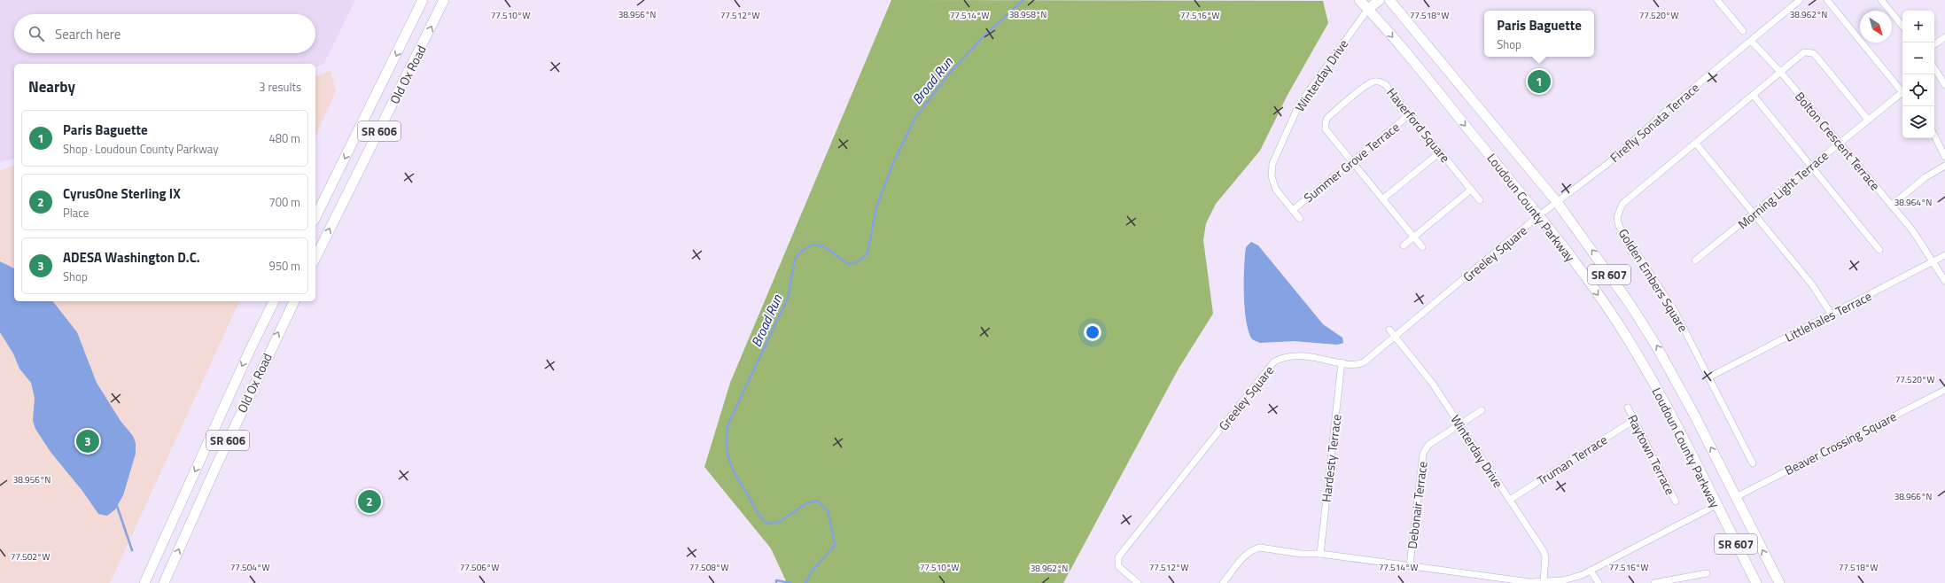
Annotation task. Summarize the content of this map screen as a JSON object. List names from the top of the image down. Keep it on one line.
{"streets":{"main road":["Old Ox Road","SR 606","Loudoun County Parkway","SR 607"],"street":["Winterday Drive","Firefly Sonata Terrace","Haverford Square","Bolton Crescent Terrace","Summer Grove Terrace","Morning Light Terrace","Greeley Square","Golden Embers Square","Littlehales Terrace","Beaver Crossing Square","Raytown Terrace","Hardesty Terrace","Truman Terrace","Debonair Terrace"]},"crossings":[["Winterday Drive","Summer Grove Terrace"],["Winterday Drive","Loudoun County Parkway"],["Winterday Drive","Greeley Square"],["Winterday Drive","Truman Terrace"],["Winterday Drive","Debonair Terrace"],["Firefly Sonata Terrace","Bolton Crescent Terrace"],["Firefly Sonata Terrace","Loudoun County Parkway"],["Firefly Sonata Terrace","Greeley Square"],["Haverford Square","Summer Grove Terrace"],["Bolton Crescent Terrace","Morning Light Terrace"],["Bolton Crescent Terrace","Golden Embers Square"],["Bolton Crescent Terrace","Littlehales Terrace"],["Morning Light Terrace","Golden Embers Square"],["Loudoun County Parkway","Greeley Square"],["Loudoun County Parkway","Beaver Crossing Square"],["Greeley Square","Hardesty Terrace"],["Golden Embers Square","Littlehales Terrace"],["Raytown Terrace","Truman Terrace"]],"water":["Broad Run"],"north":"bottom right","page":{"map_buttons":["+","−"],"popup":["Paris Baguette","Shop"],"search":"Search here","heading":["Nearby","3 results"],"pins":["1","3","2"],"list":[{"mark":"1","name":"Paris Baguette","note":"Shop · Loudoun County Parkway","value":"480 m"},{"mark":"2","name":"CyrusOne Sterling IX","note":"Place","value":"700 m"},{"mark":"3","name":"ADESA Washington D.C.","note":"Shop","value":"950 m"}]},"coordinates":["38.956°N","38.958°N","38.962°N","77.510°W","77.512°W","77.514°W","77.516°W","77.518°W","77.520°W","38.964°N","38.966°N","77.502°W","77.504°W","77.506°W","77.508°W"]}
